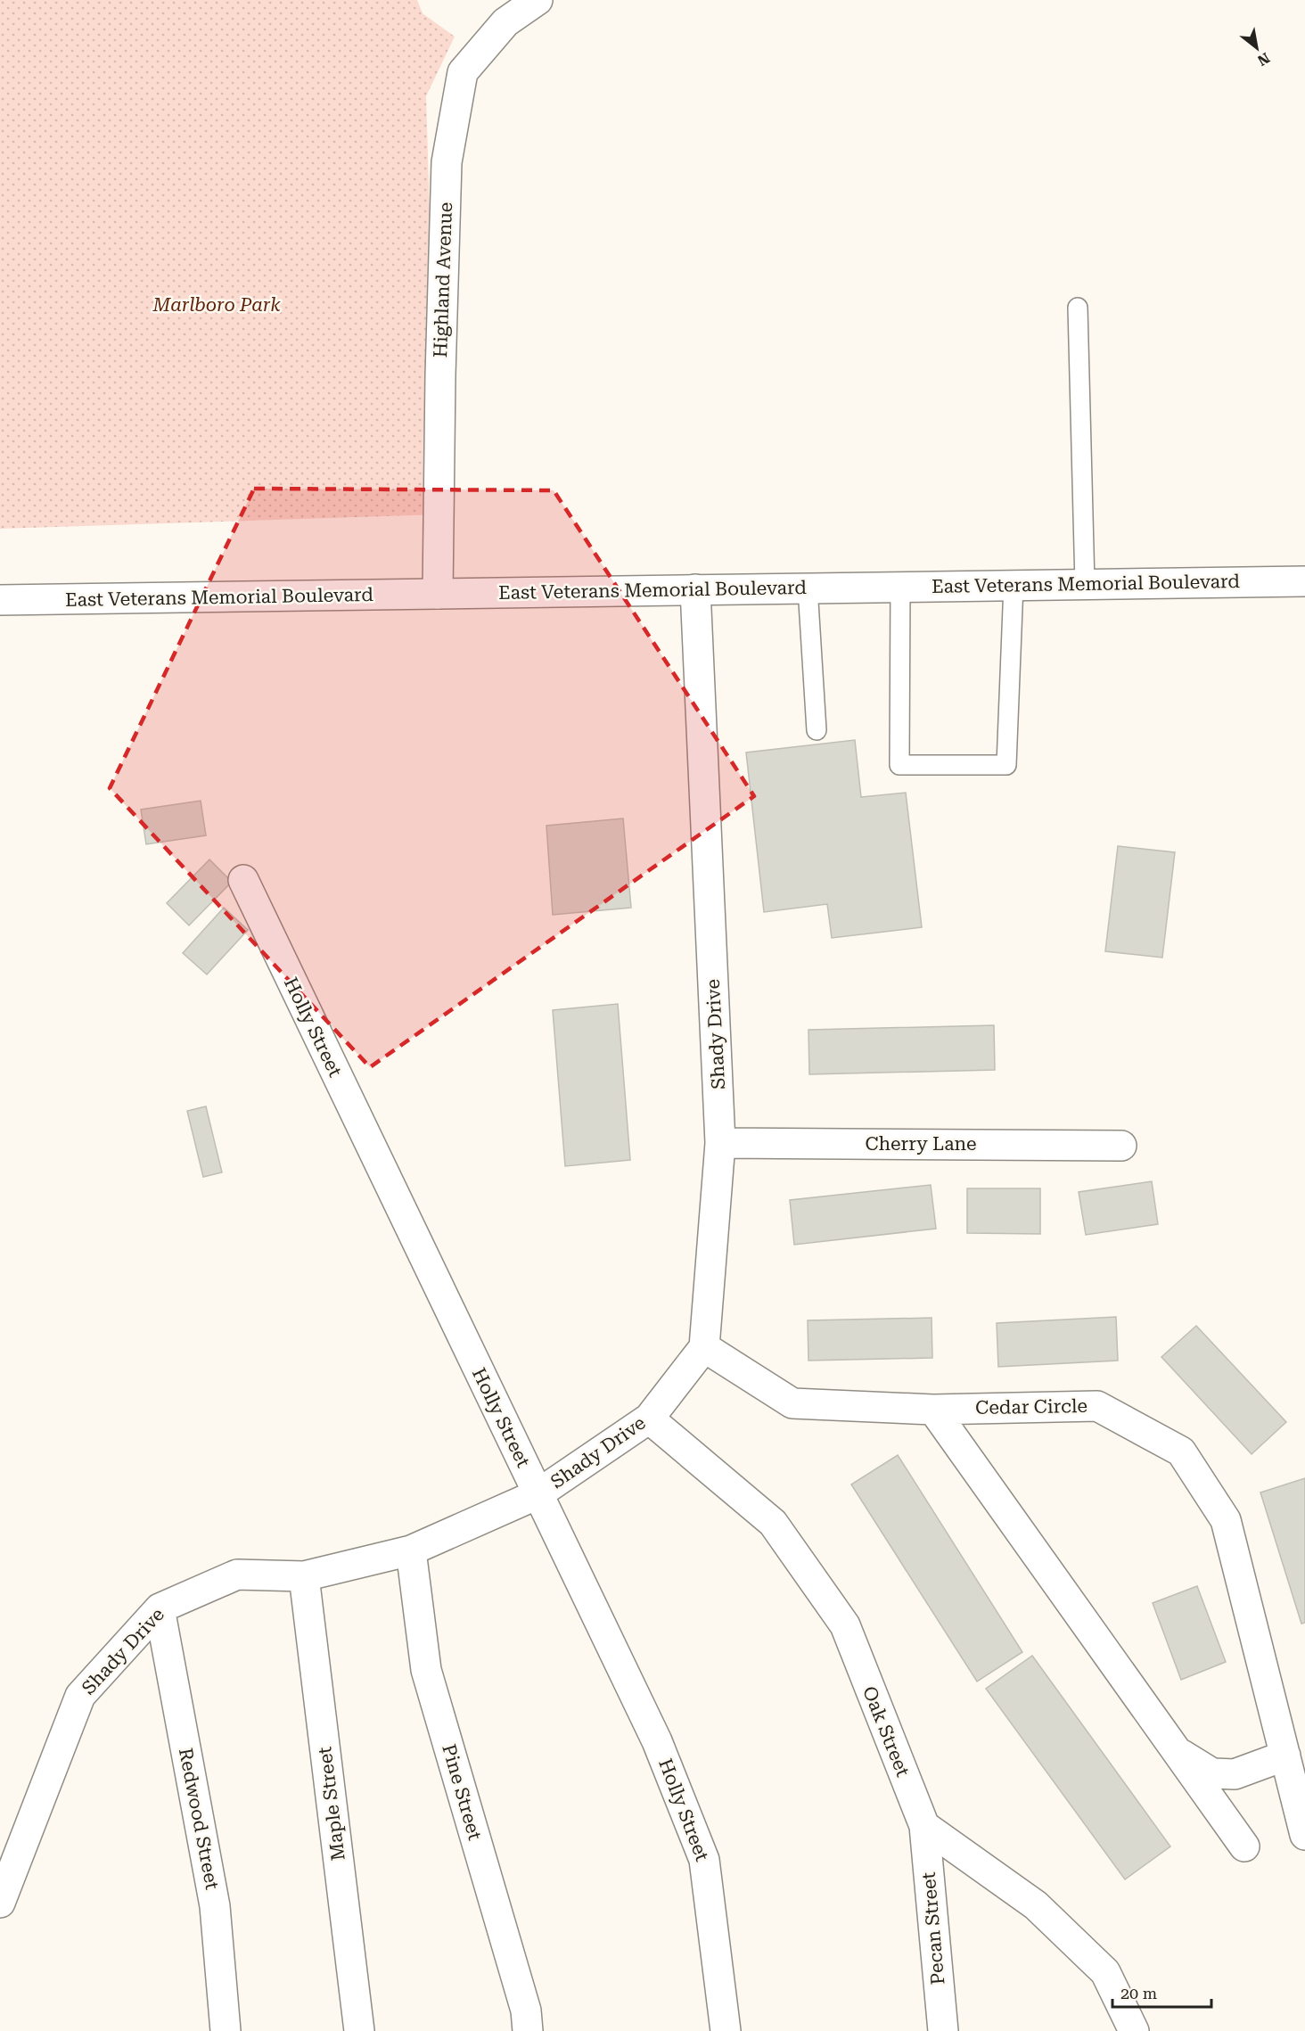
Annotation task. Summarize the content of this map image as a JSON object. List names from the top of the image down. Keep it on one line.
{"streets":{"street":["Highland Avenue","East Veterans Memorial Boulevard","Holly Street","Shady Drive","Cherry Lane","Cedar Circle","Oak Street","Pine Street","Maple Street","Redwood Street","Pecan Street"]},"crossings":[["Highland Avenue","East Veterans Memorial Boulevard"],["East Veterans Memorial Boulevard","Shady Drive"],["Holly Street","Shady Drive"],["Shady Drive","Cherry Lane"],["Shady Drive","Cedar Circle"],["Shady Drive","Oak Street"],["Shady Drive","Pine Street"],["Shady Drive","Maple Street"],["Shady Drive","Redwood Street"],["Oak Street","Pecan Street"]],"parks":["Marlboro Park"],"scale_bar":"20 m","north":"bottom right"}
